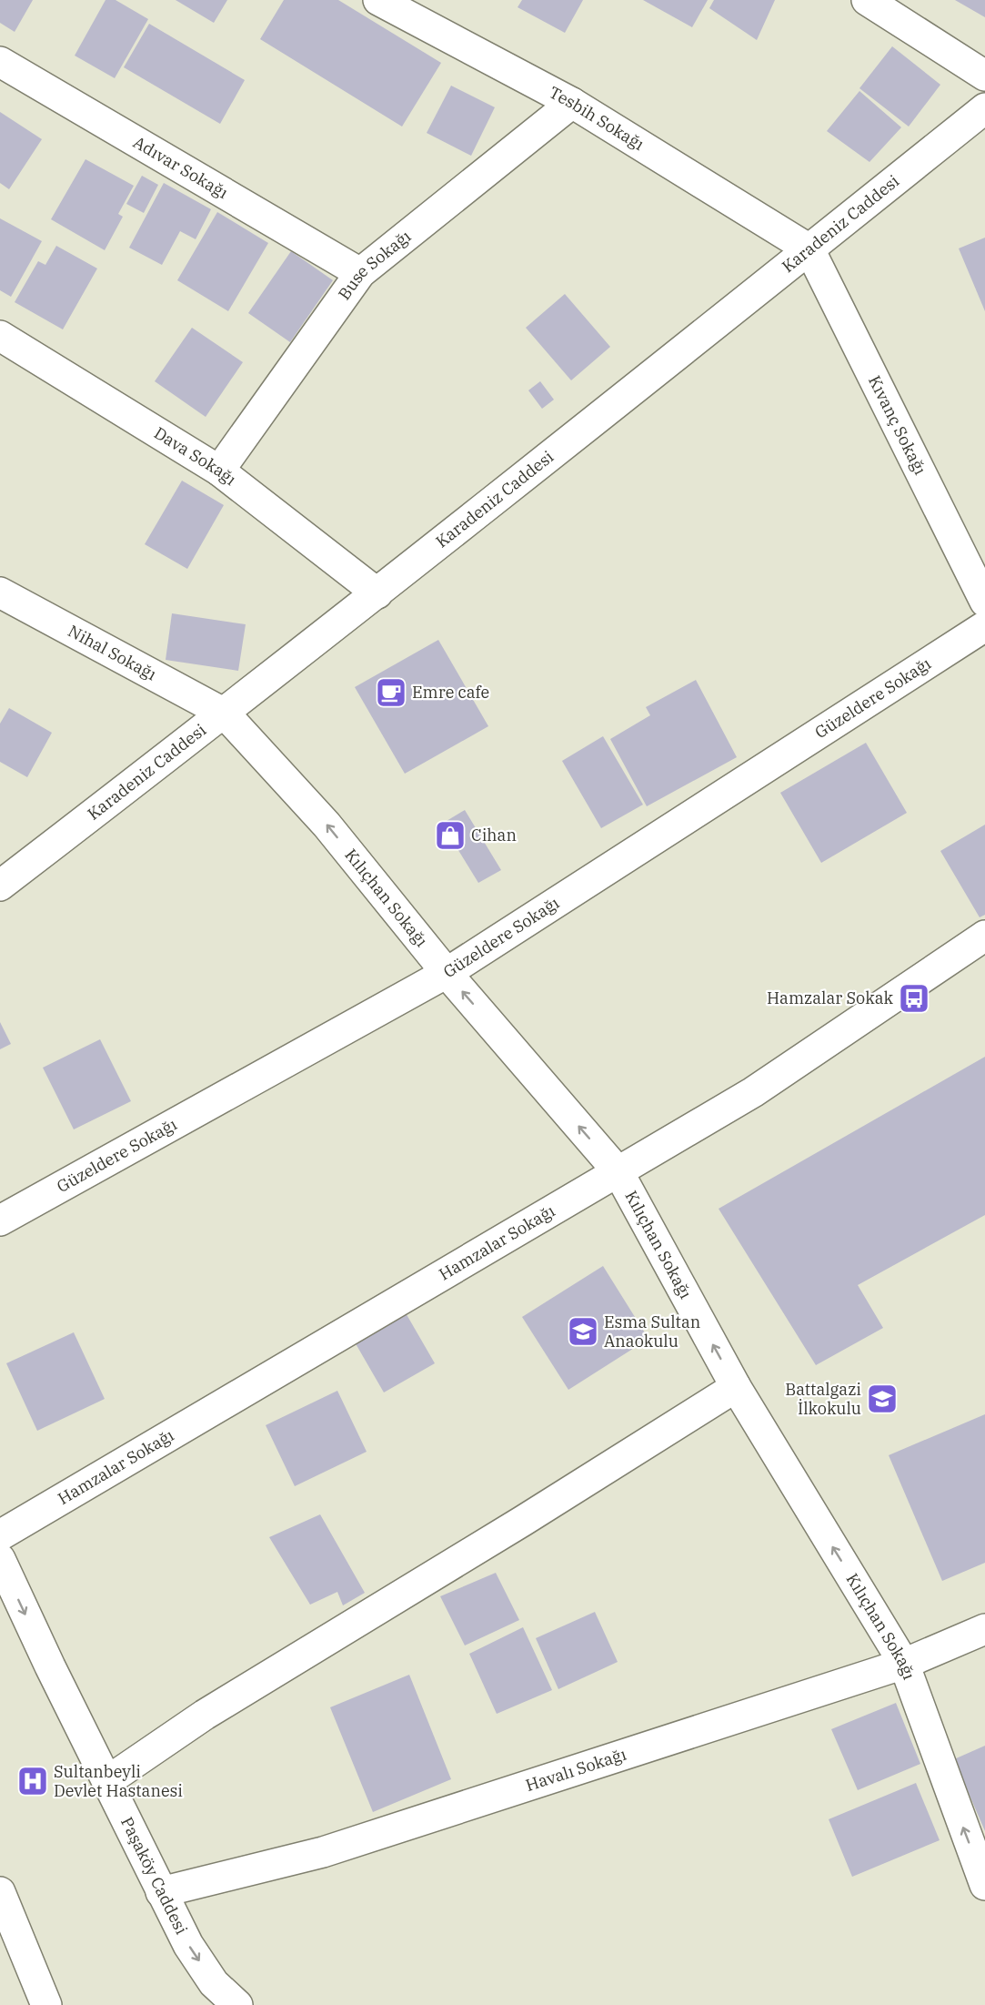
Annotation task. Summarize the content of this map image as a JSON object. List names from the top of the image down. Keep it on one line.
{"streets":{"street":["Tesbih Sokağı","Adıvar Sokağı","Karadeniz Caddesi","Buse Sokağı","Kıvanç Sokağı","Dava Sokağı","Nihal Sokağı","Güzeldere Sokağı","Kılıçhan Sokağı","Hamzalar Sokağı","Havalı Sokağı","Paşaköy Caddesi"]},"crossings":[["Tesbih Sokağı","Karadeniz Caddesi"],["Tesbih Sokağı","Buse Sokağı"],["Tesbih Sokağı","Kıvanç Sokağı"],["Adıvar Sokağı","Buse Sokağı"],["Karadeniz Caddesi","Kıvanç Sokağı"],["Karadeniz Caddesi","Dava Sokağı"],["Karadeniz Caddesi","Nihal Sokağı"],["Karadeniz Caddesi","Kılıçhan Sokağı"],["Buse Sokağı","Dava Sokağı"],["Nihal Sokağı","Kılıçhan Sokağı"],["Güzeldere Sokağı","Kılıçhan Sokağı"],["Kılıçhan Sokağı","Hamzalar Sokağı"],["Kılıçhan Sokağı","Havalı Sokağı"],["Havalı Sokağı","Paşaköy Caddesi"]],"one_way":["Kılıçhan Sokağı","Paşaköy Caddesi"],"places":{"cafe":["Emre cafe"],"shop":["Cihan"],"bus stop":["Hamzalar Sokak"],"school or university":["Esma Sultan Anaokulu","Battalgazi İlkokulu"],"hospital":["Sultanbeyli Devlet Hastanesi"]}}
